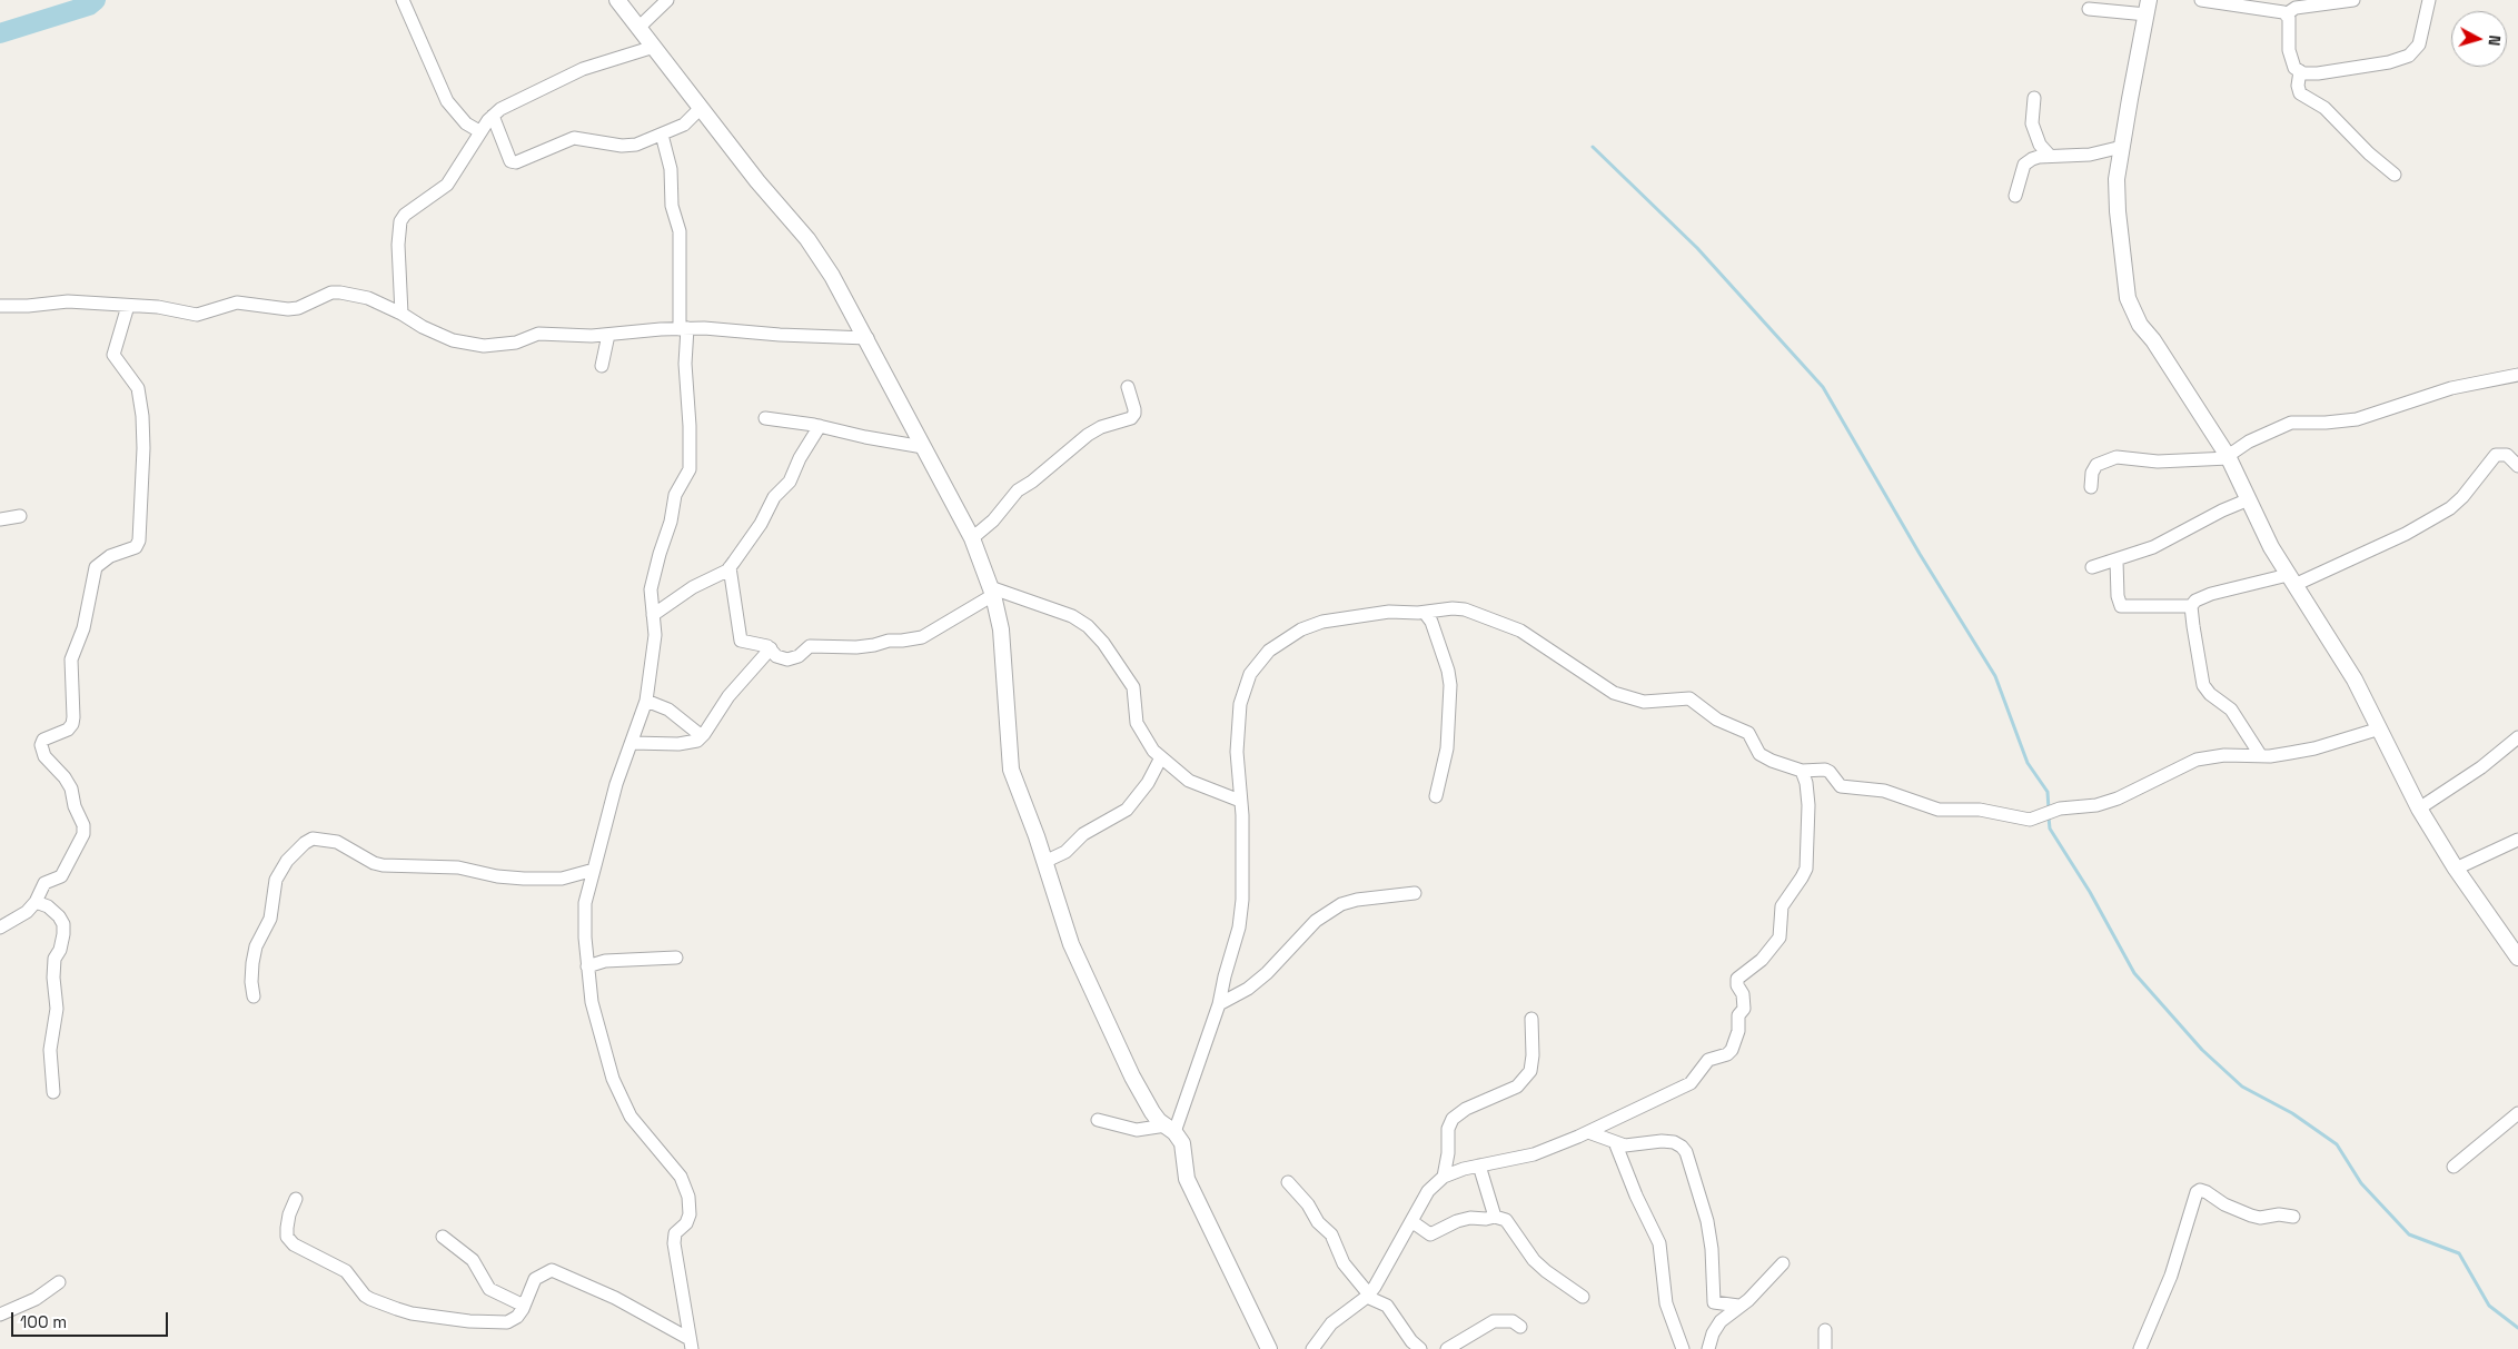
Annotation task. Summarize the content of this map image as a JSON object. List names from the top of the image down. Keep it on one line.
{"scale_bar":"100 m","north":"right"}
